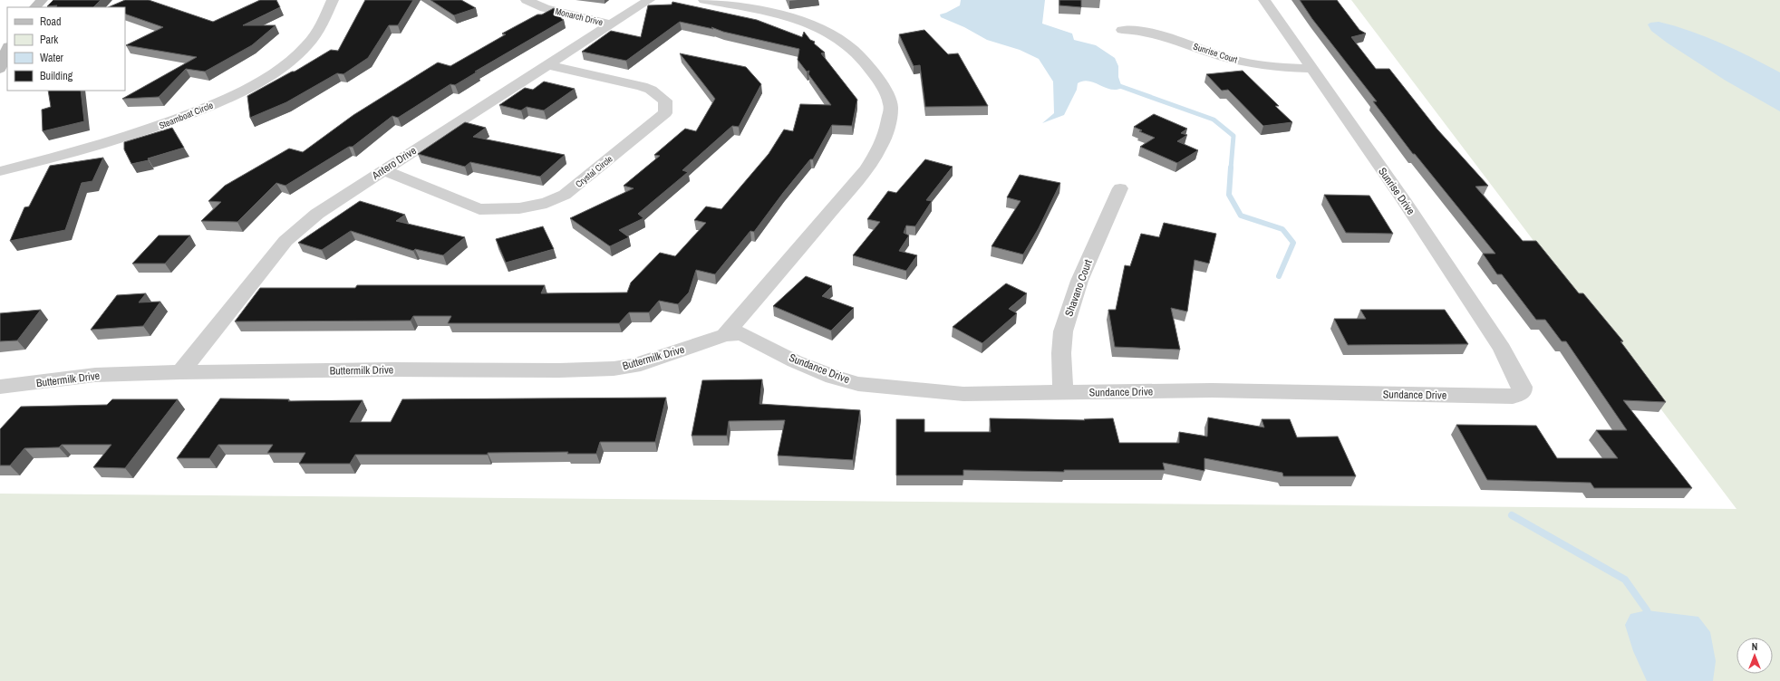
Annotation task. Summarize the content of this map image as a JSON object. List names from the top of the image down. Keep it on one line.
{"streets":{"street":["Monarch Drive","Sunrise Court","Steamboat Circle","Antero Drive","Crystal Circle","Sunrise Drive","Shavano Court","Buttermilk Drive","Sundance Drive"]},"crossings":[["Monarch Drive","Antero Drive"],["Sunrise Court","Sunrise Drive"],["Antero Drive","Crystal Circle"],["Antero Drive","Buttermilk Drive"],["Sunrise Drive","Sundance Drive"],["Shavano Court","Sundance Drive"],["Buttermilk Drive","Sundance Drive"]],"legend":["Road","Park","Water","Building"],"north":"top"}
